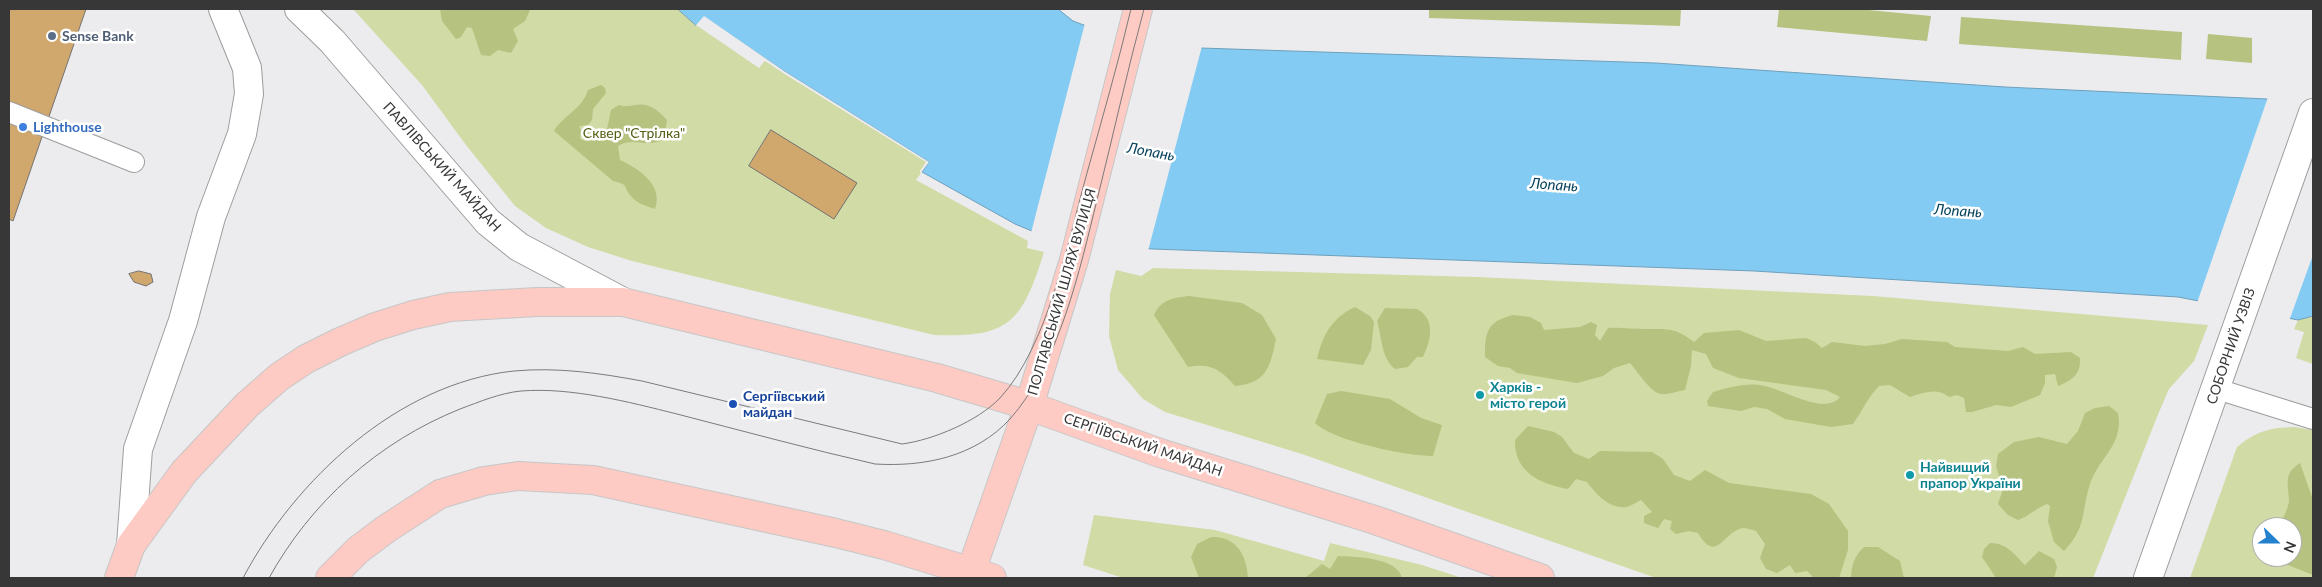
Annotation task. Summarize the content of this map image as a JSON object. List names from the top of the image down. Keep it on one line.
{"streets":{"main road":["ПОЛТАВСЬКИЙ ШЛЯХ ВУЛИЦЯ","СЕРГІЇВСЬКИЙ МАЙДАН"],"street":["ПАВЛІВСЬКИЙ МАЙДАН","СОБОРНИЙ УЗВІЗ"]},"crossings":[["ПАВЛІВСЬКИЙ МАЙДАН","СЕРГІЇВСЬКИЙ МАЙДАН"],["ПОЛТАВСЬКИЙ ШЛЯХ ВУЛИЦЯ","СЕРГІЇВСЬКИЙ МАЙДАН"]],"water":["Лопань"],"parks":["Сквер \"Стрілка\""],"places":["Sense Bank","Lighthouse","Харків - місто герой","Сергіївський майдан","Найвищий прапор України"],"north":"right"}
